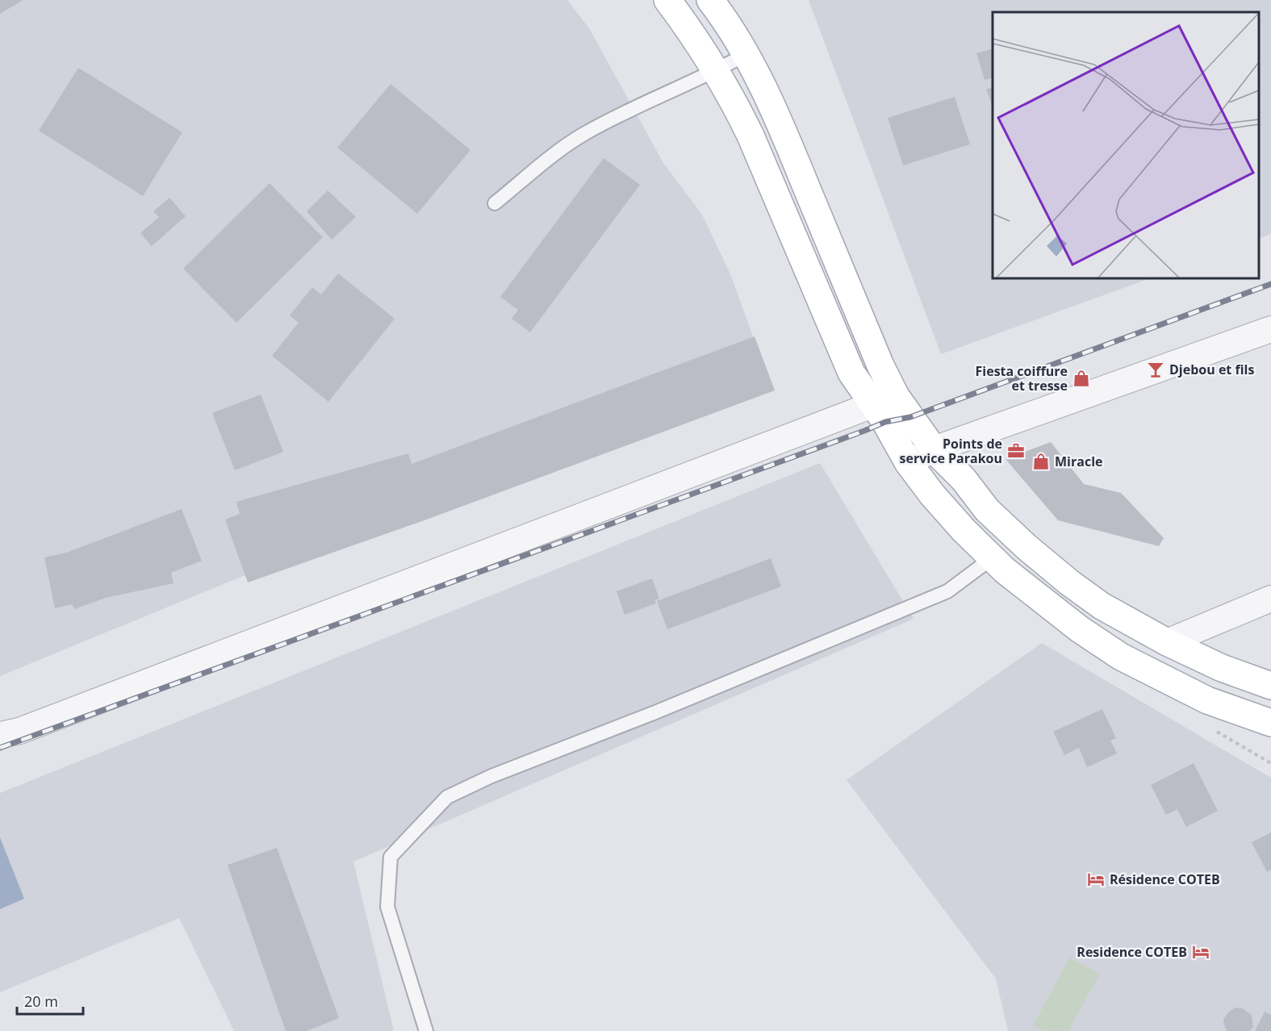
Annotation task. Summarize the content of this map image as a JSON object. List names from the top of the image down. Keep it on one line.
{"places":{"bar":["Djebou et fils"],"shop":["Fiesta coiffure et tresse","Miracle"],"office":["Points de service Parakou"],"hotel":["Résidence COTEB","Residence COTEB"]},"scale_bar":"20 m"}
